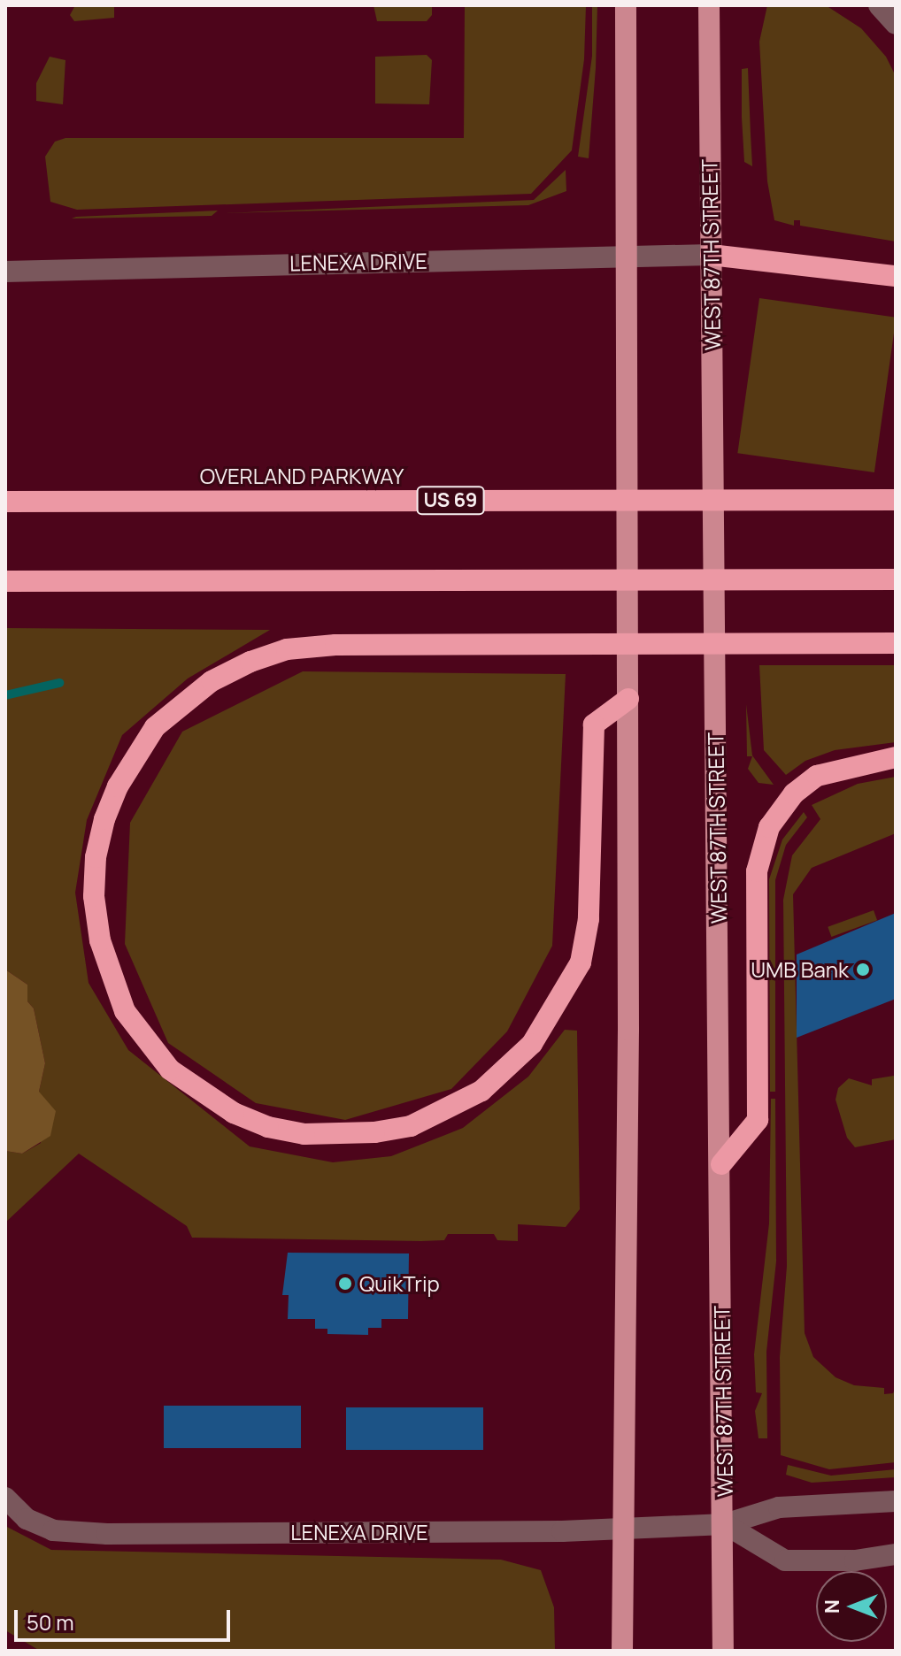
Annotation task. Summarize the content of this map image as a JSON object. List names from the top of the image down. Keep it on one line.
{"streets":{"highway":["OVERLAND PARKWAY","US 69"],"main road":["WEST 87TH STREET"],"street":["LENEXA DRIVE"]},"crossings":[["WEST 87TH STREET","LENEXA DRIVE"]],"places":["UMB Bank","QuikTrip"],"scale_bar":"50 m","north":"left"}
